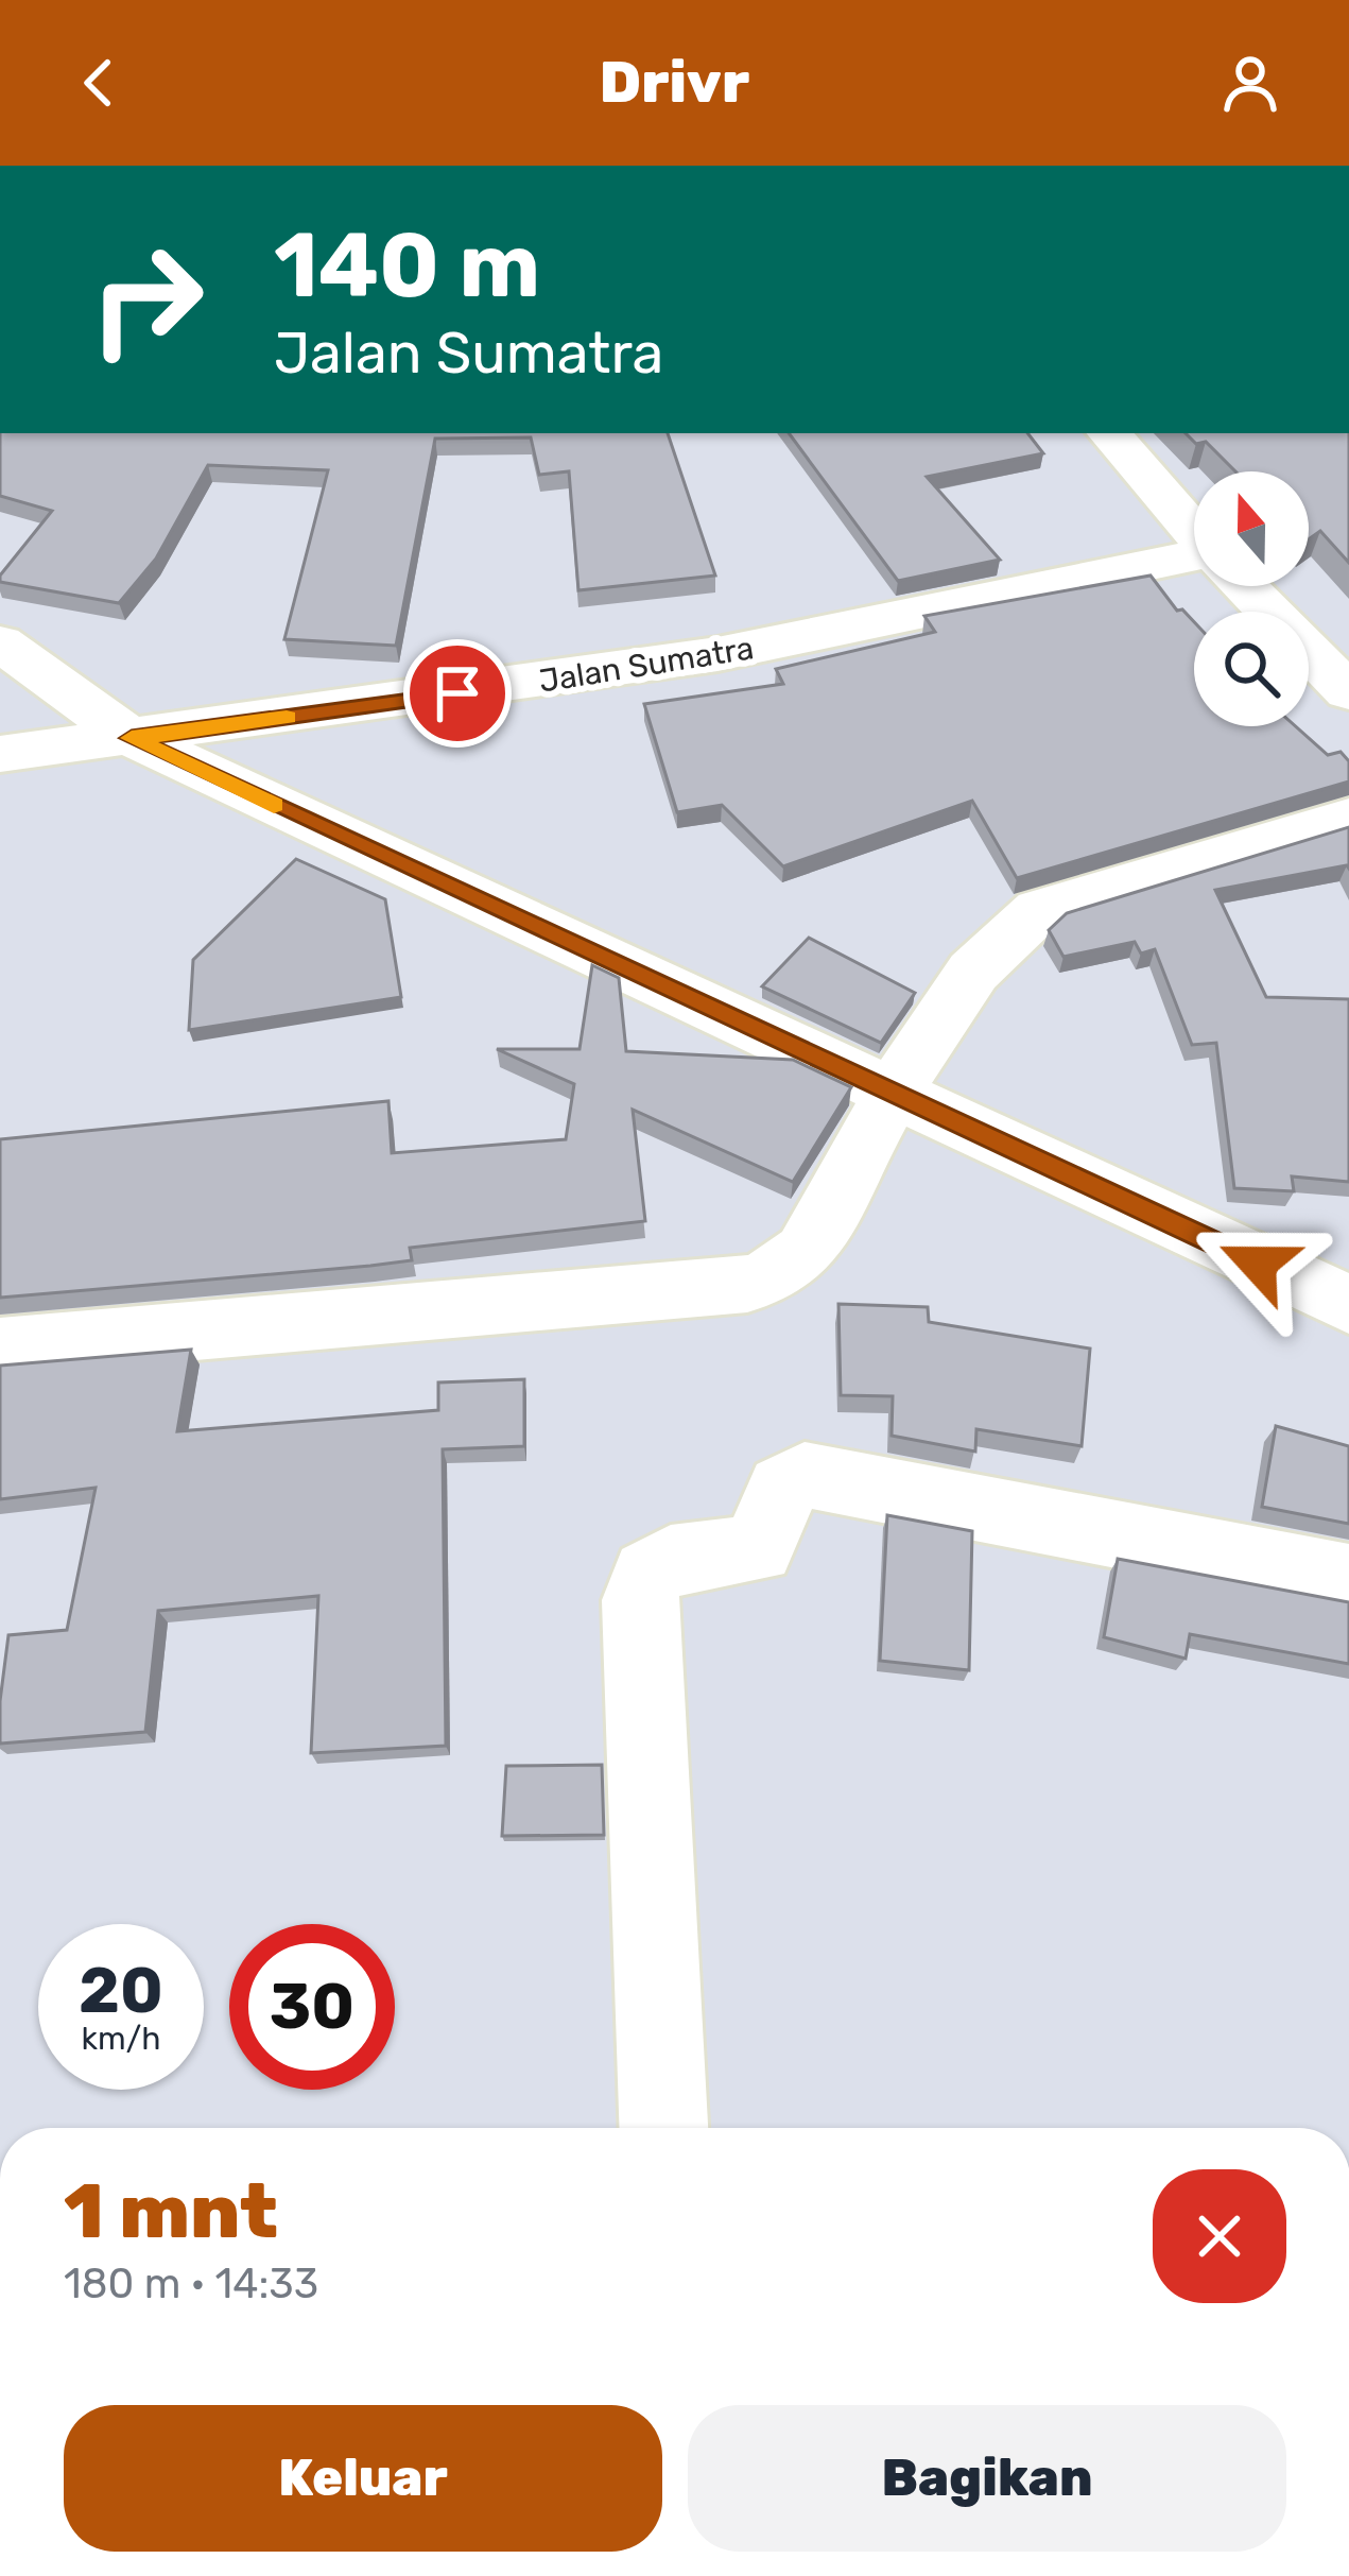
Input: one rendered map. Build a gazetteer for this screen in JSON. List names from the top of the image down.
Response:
{
  "streets": {
    "street": ["Jalan Sumatra"]
  },
  "north": "top",
  "page": {
    "header": "Drivr",
    "turn": ["140 m", "Jalan Sumatra"],
    "speed": "20 km/h",
    "limit": "30",
    "heading": ["1 mnt", "180 m · 14:33"],
    "buttons": ["Keluar", "Bagikan"]
  }
}
